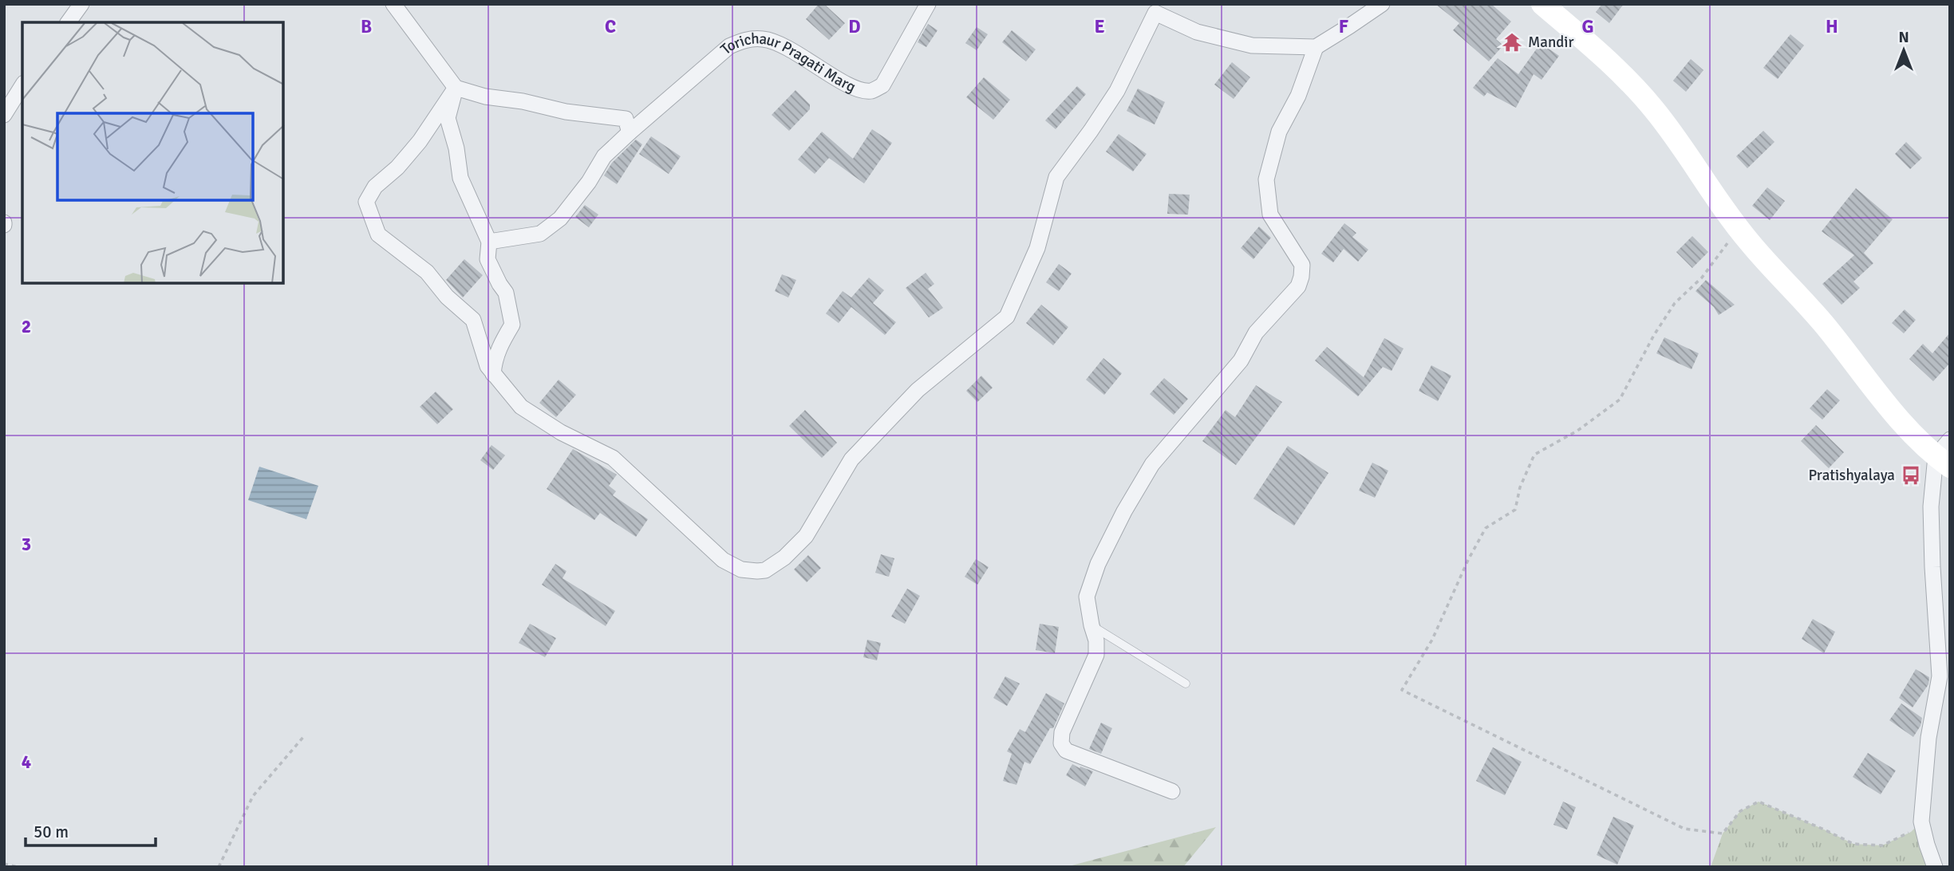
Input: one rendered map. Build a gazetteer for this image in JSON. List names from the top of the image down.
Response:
{
  "streets": {
    "street": ["Torichaur Pragati Marg"]
  },
  "places": {
    "temple": ["Mandir"],
    "bus stop": ["Pratishyalaya"]
  },
  "scale_bar": "50 m",
  "north": "top",
  "grid": {
    "columns": [
      "B",
      "C",
      "D",
      "E",
      "F",
      "G",
      "H"
    ],
    "rows": ["2", "3", "4"]
  }
}
